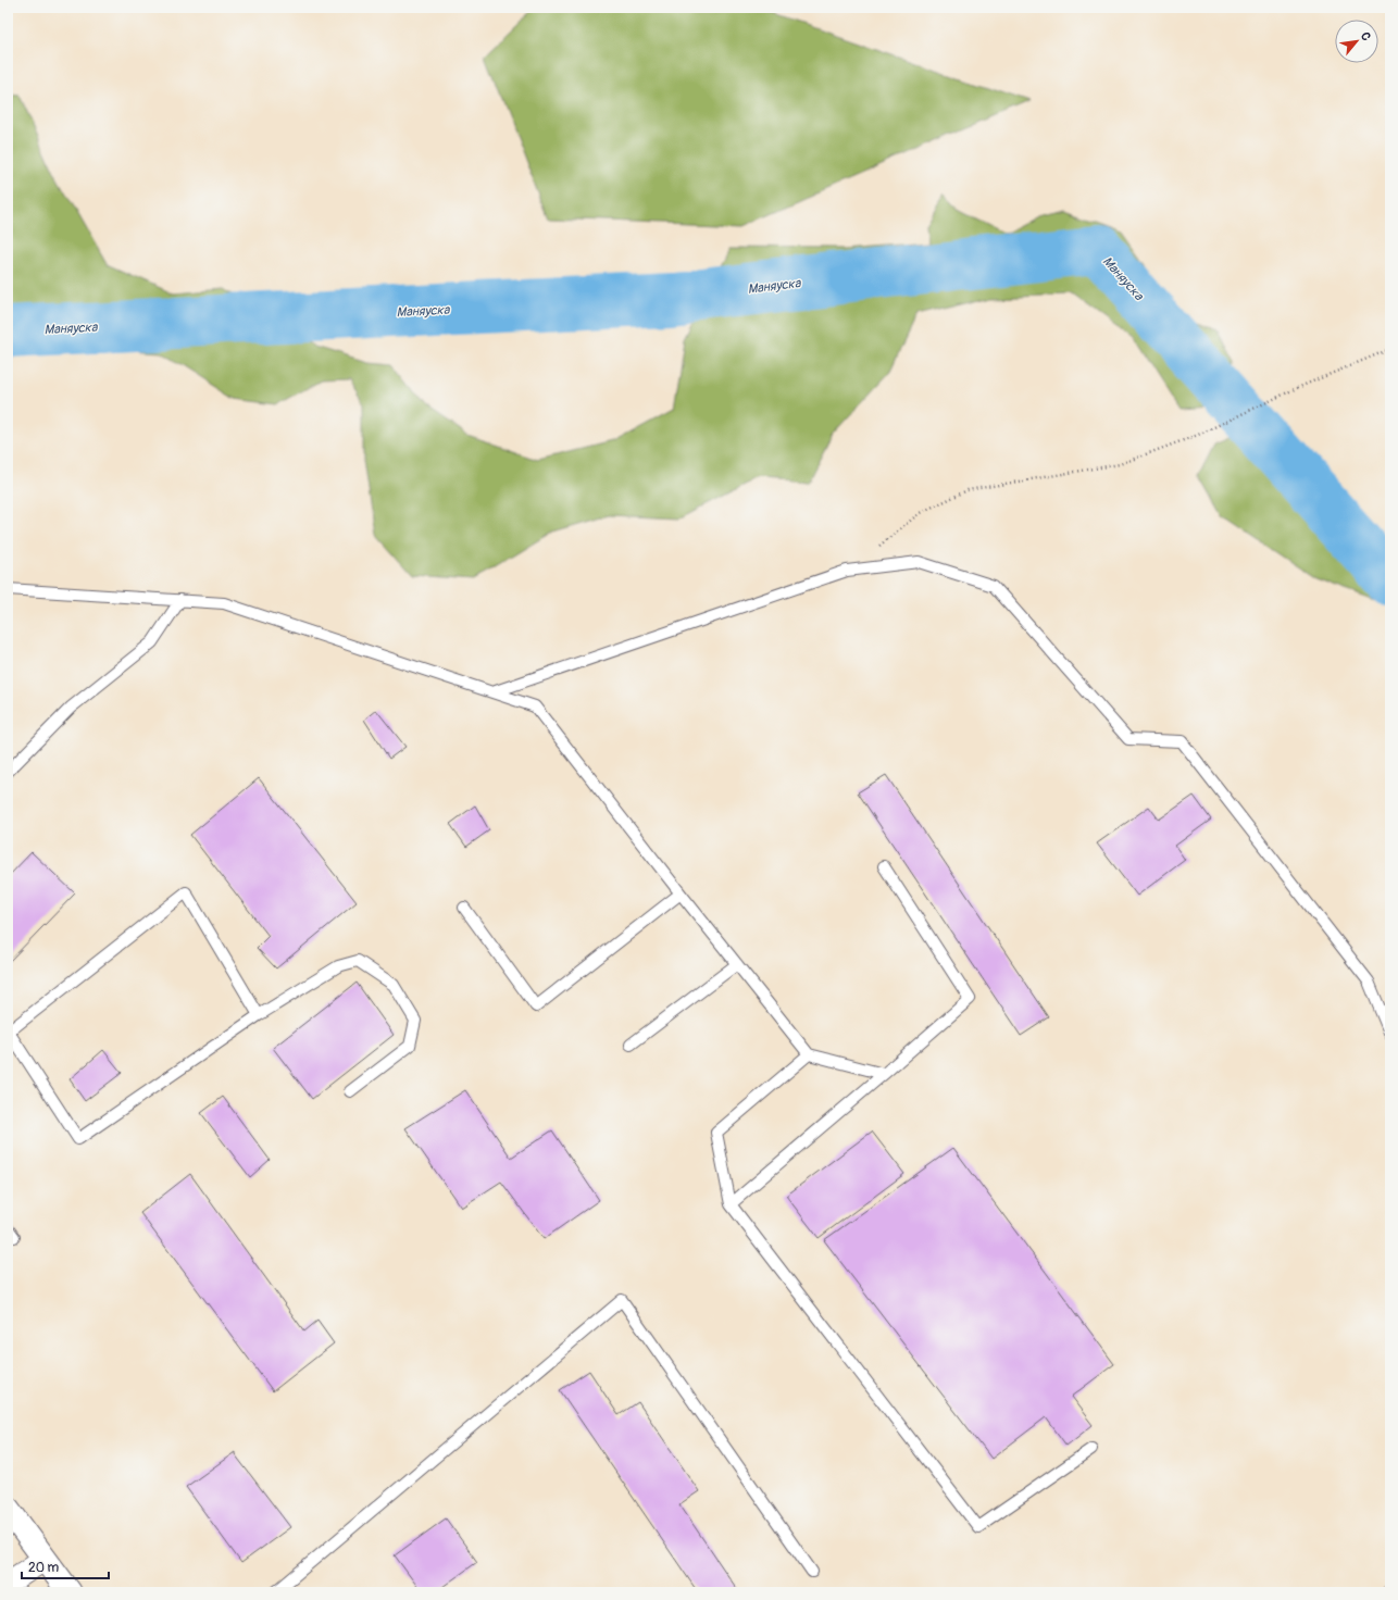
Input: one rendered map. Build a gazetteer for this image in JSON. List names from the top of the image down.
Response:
{
  "water": ["Маняуска"],
  "scale_bar": "20 m",
  "north": "top right"
}
